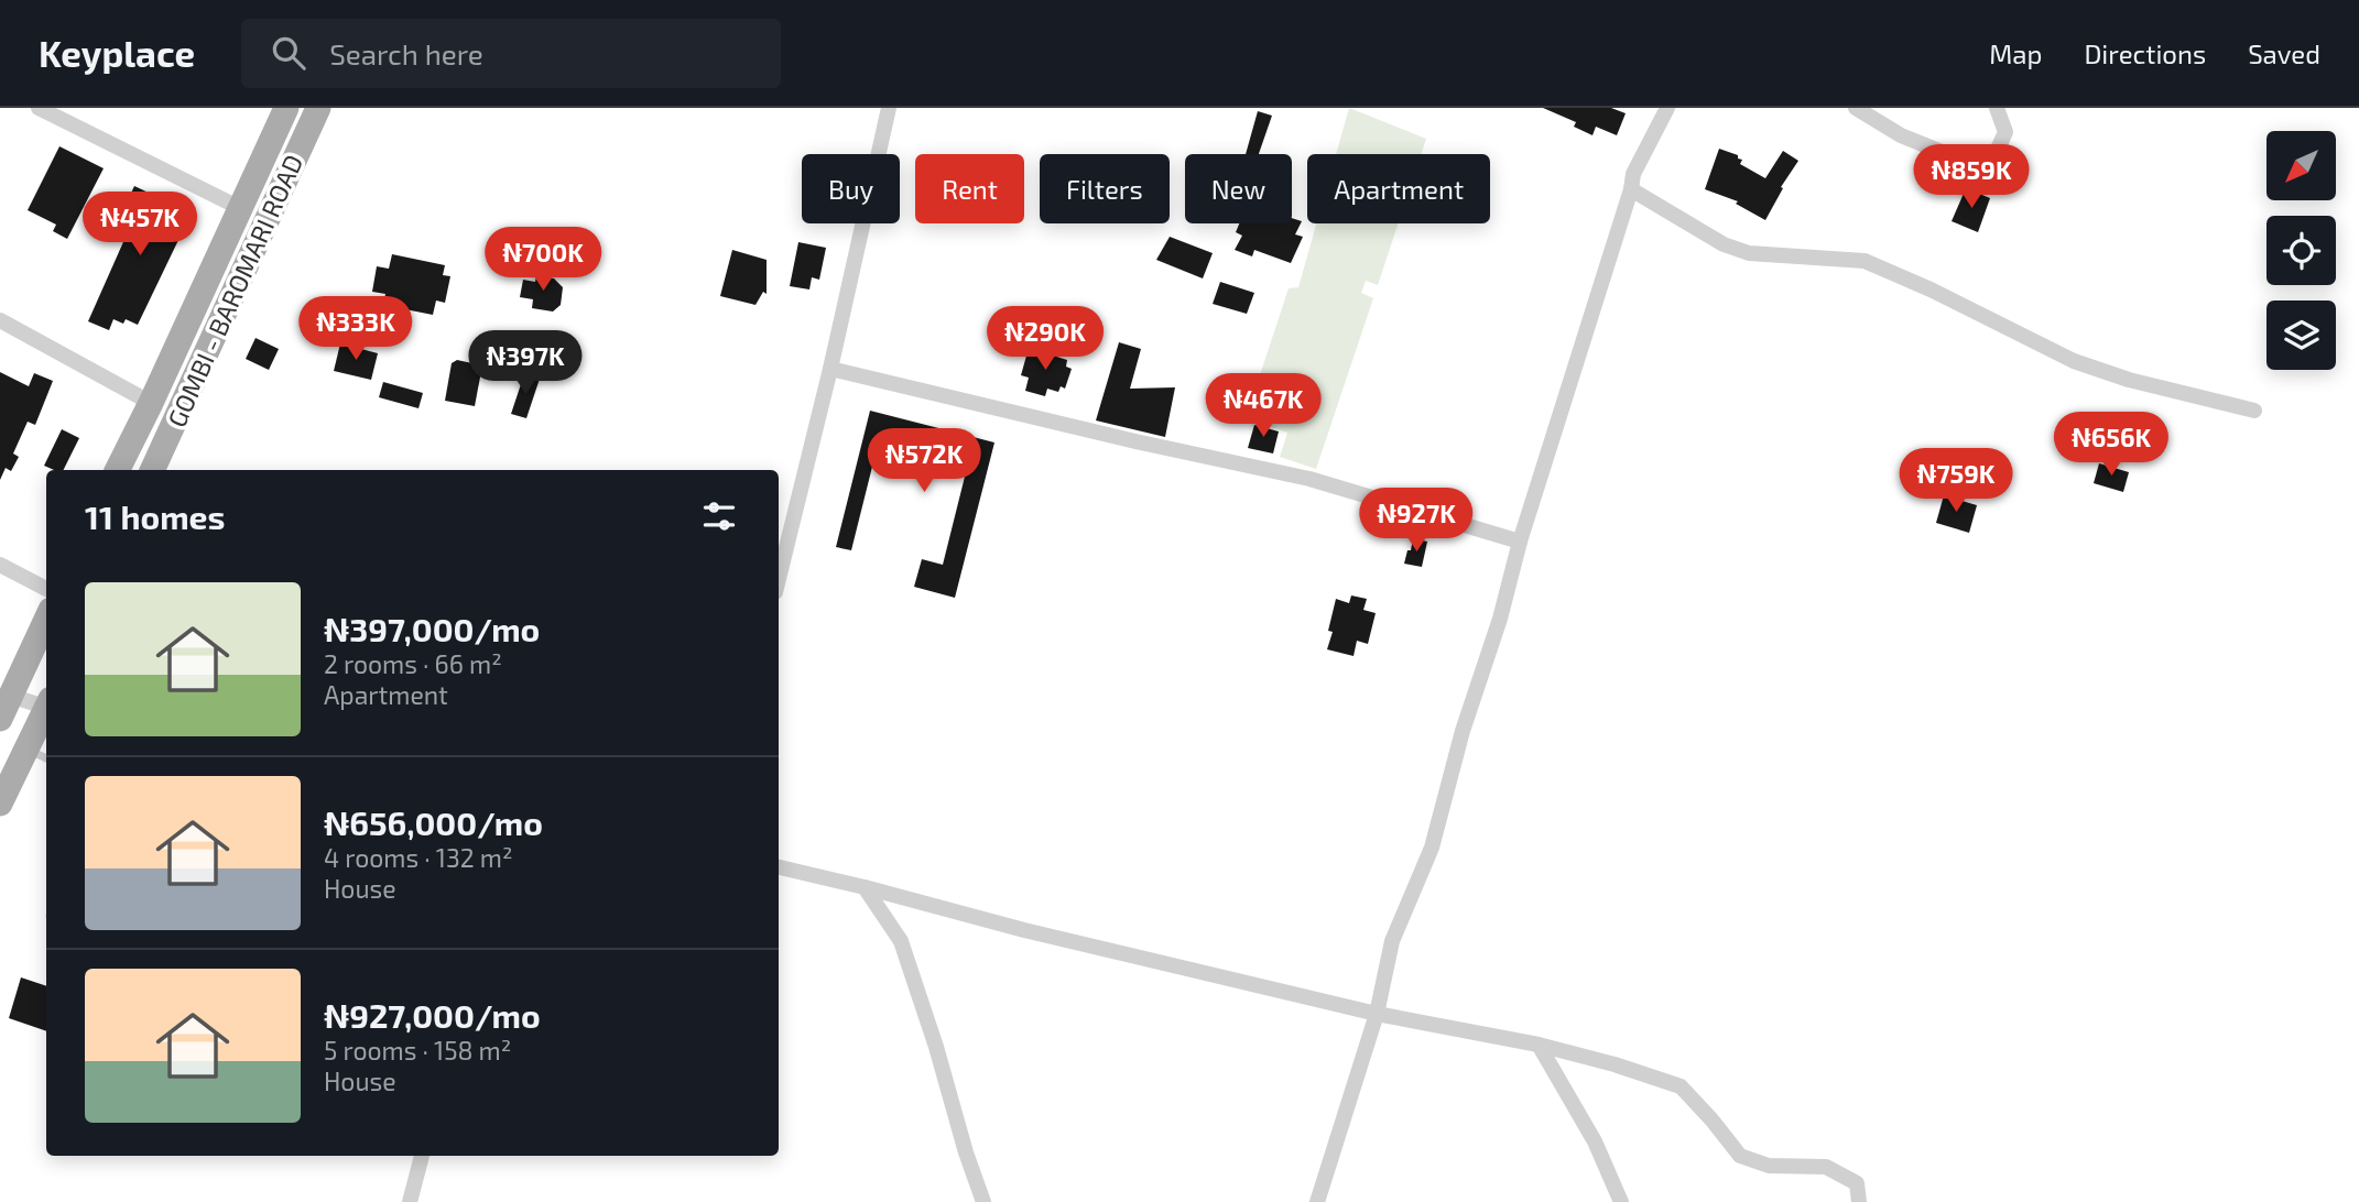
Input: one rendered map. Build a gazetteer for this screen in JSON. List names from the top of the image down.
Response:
{
  "streets": {
    "main road": ["GOMBI - BAROMARI ROAD"]
  },
  "north": "bottom left",
  "page": {
    "header": "Keyplace",
    "search": "Search here",
    "nav": ["Map", "Directions", "Saved"],
    "price": [
      "₦859K",
      "₦457K",
      "₦700K",
      "₦333K",
      "₦290K",
      "₦397K",
      "₦467K",
      "₦656K",
      "₦572K",
      "₦759K",
      "₦927K"
    ],
    "chip": [
      "Buy",
      "Rent",
      "Filters",
      "New",
      "Apartment"
    ],
    "heading": "11 homes",
    "list": [
      {
        "name": "₦397,000/mo",
        "note": "2 rooms · 66 m² · Apartment"
      },
      {
        "name": "₦656,000/mo",
        "note": "4 rooms · 132 m² · House"
      },
      {
        "name": "₦927,000/mo",
        "note": "5 rooms · 158 m² · House"
      }
    ]
  }
}
